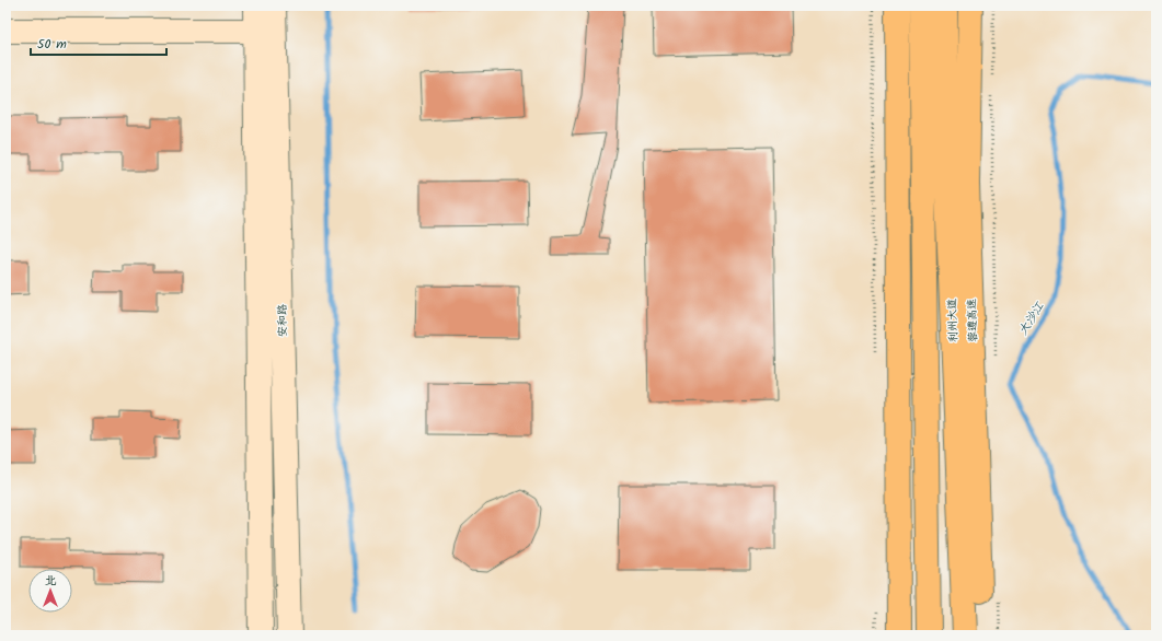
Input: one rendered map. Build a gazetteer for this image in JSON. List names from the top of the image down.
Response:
{
  "streets": {
    "highway": ["利州大道", "蓉遵高速"],
    "street": ["安和路"]
  },
  "water": ["大沙江"],
  "scale_bar": "50 m",
  "north": "top"
}
